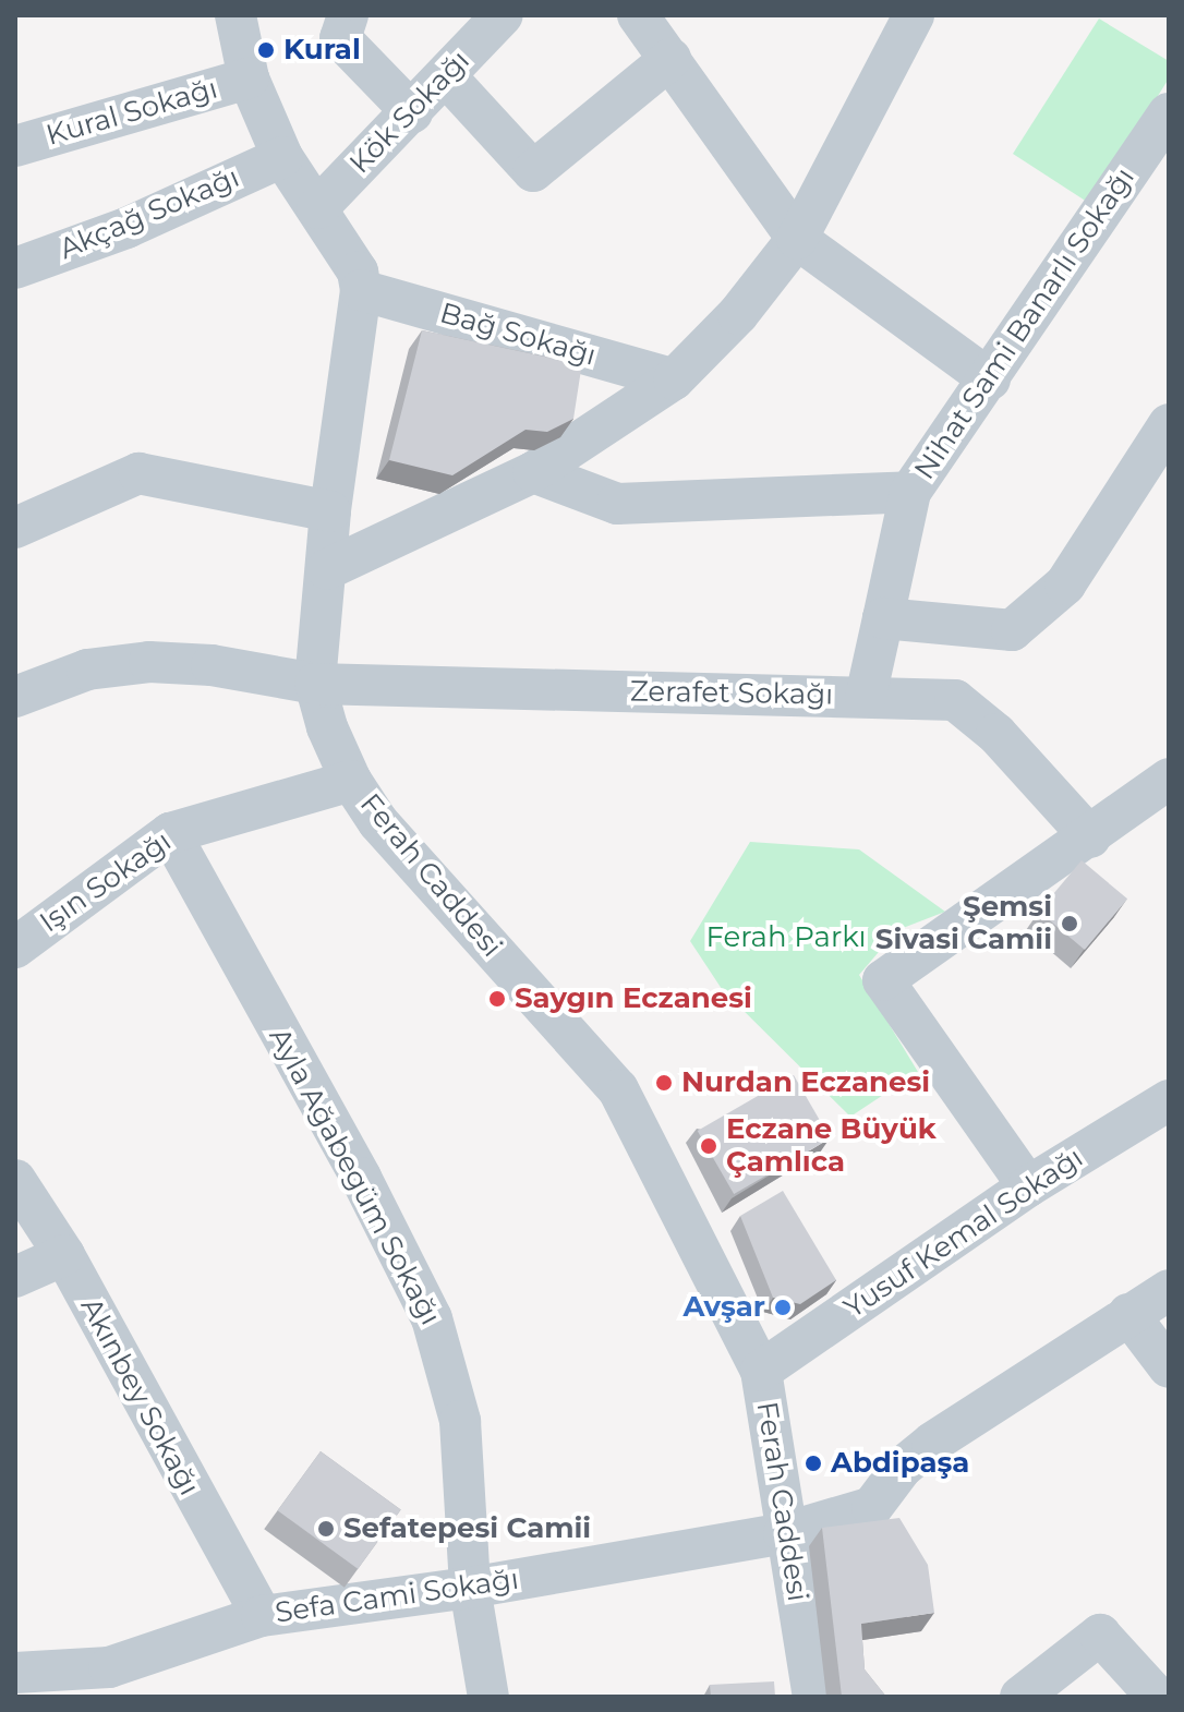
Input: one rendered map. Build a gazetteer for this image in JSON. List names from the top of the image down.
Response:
{
  "streets": {
    "street": [
      "Kural Sokağı",
      "Kök Sokağı",
      "Akçağ Sokağı",
      "Nihat Sami Banarlı Sokağı",
      "Bağ Sokağı",
      "Zerafet Sokağı",
      "Ferah Caddesi",
      "Işın Sokağı",
      "Ayla Ağabegüm Sokağı",
      "Yusuf Kemal Sokağı",
      "Akınbey Sokağı",
      "Sefa Cami Sokağı"
    ]
  },
  "crossings": [
    ["Nihat Sami Banarlı Sokağı", "Zerafet Sokağı"],
    ["Bağ Sokağı", "Ferah Caddesi"],
    ["Zerafet Sokağı", "Ferah Caddesi"],
    ["Ferah Caddesi", "Işın Sokağı"],
    ["Ferah Caddesi", "Yusuf Kemal Sokağı"],
    ["Ferah Caddesi", "Sefa Cami Sokağı"],
    ["Işın Sokağı", "Ayla Ağabegüm Sokağı"],
    ["Ayla Ağabegüm Sokağı", "Sefa Cami Sokağı"],
    ["Akınbey Sokağı", "Sefa Cami Sokağı"]
  ],
  "parks": ["Ferah Parkı"],
  "places": [
    "Kural",
    "Şemsi Sivasi Camii",
    "Saygın Eczanesi",
    "Nurdan Eczanesi",
    "Eczane Büyük Çamlıca",
    "Avşar",
    "Abdipaşa",
    "Sefatepesi Camii"
  ]
}
